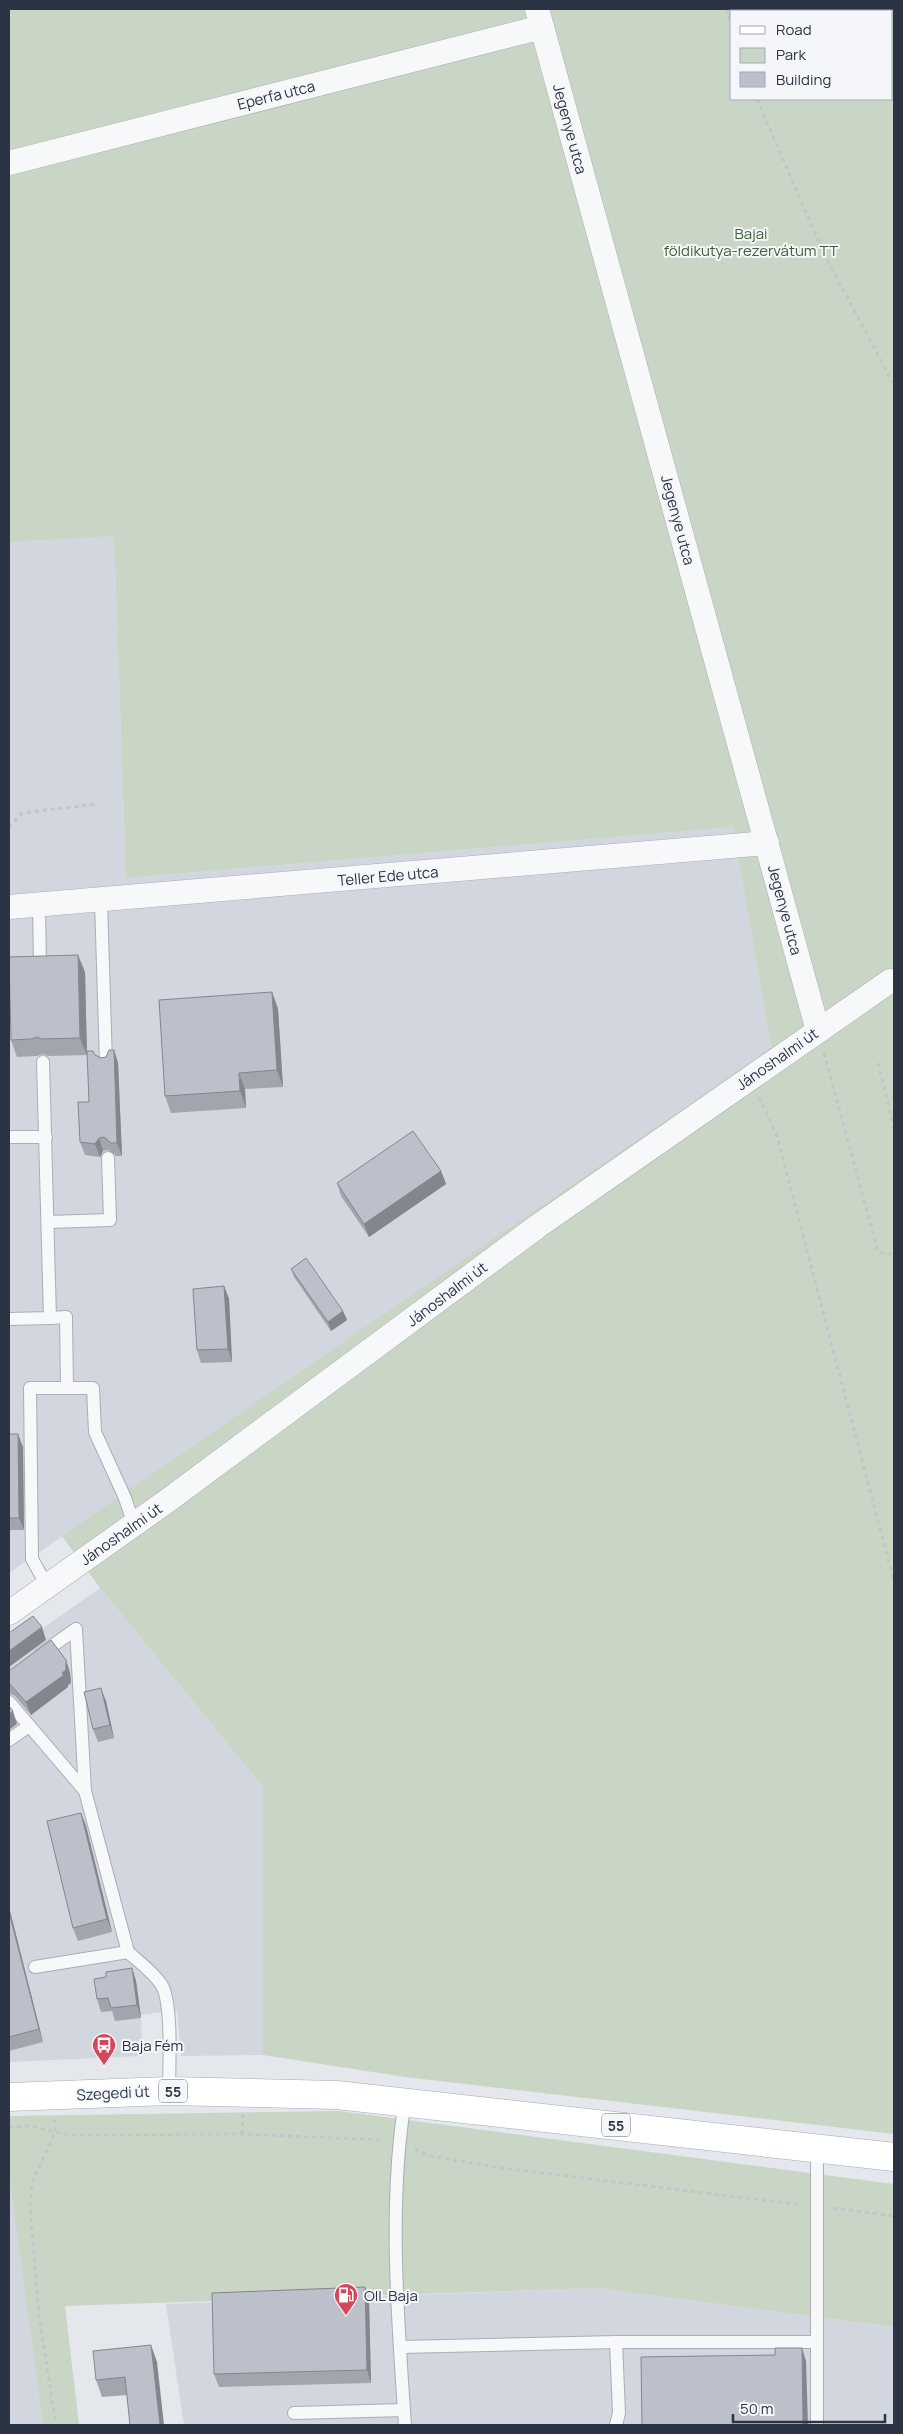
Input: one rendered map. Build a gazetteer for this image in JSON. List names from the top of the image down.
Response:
{
  "streets": {
    "main road": ["55", "Szegedi út"],
    "street": [
      "Eperfa utca",
      "Jegenye utca",
      "Teller Ede utca",
      "Jánoshalmi út"
    ]
  },
  "crossings": [
    ["Eperfa utca", "Jegenye utca"],
    ["Jegenye utca", "Teller Ede utca"],
    ["Jegenye utca", "Jánoshalmi út"],
    ["55", "Szegedi út"]
  ],
  "parks": ["Bajai földikutya-rezervátum TT"],
  "places": {
    "bus stop": ["Baja Fém"],
    "fuel station": ["OIL Baja"]
  },
  "legend": ["Road", "Park", "Building"],
  "scale_bar": "50 m"
}
